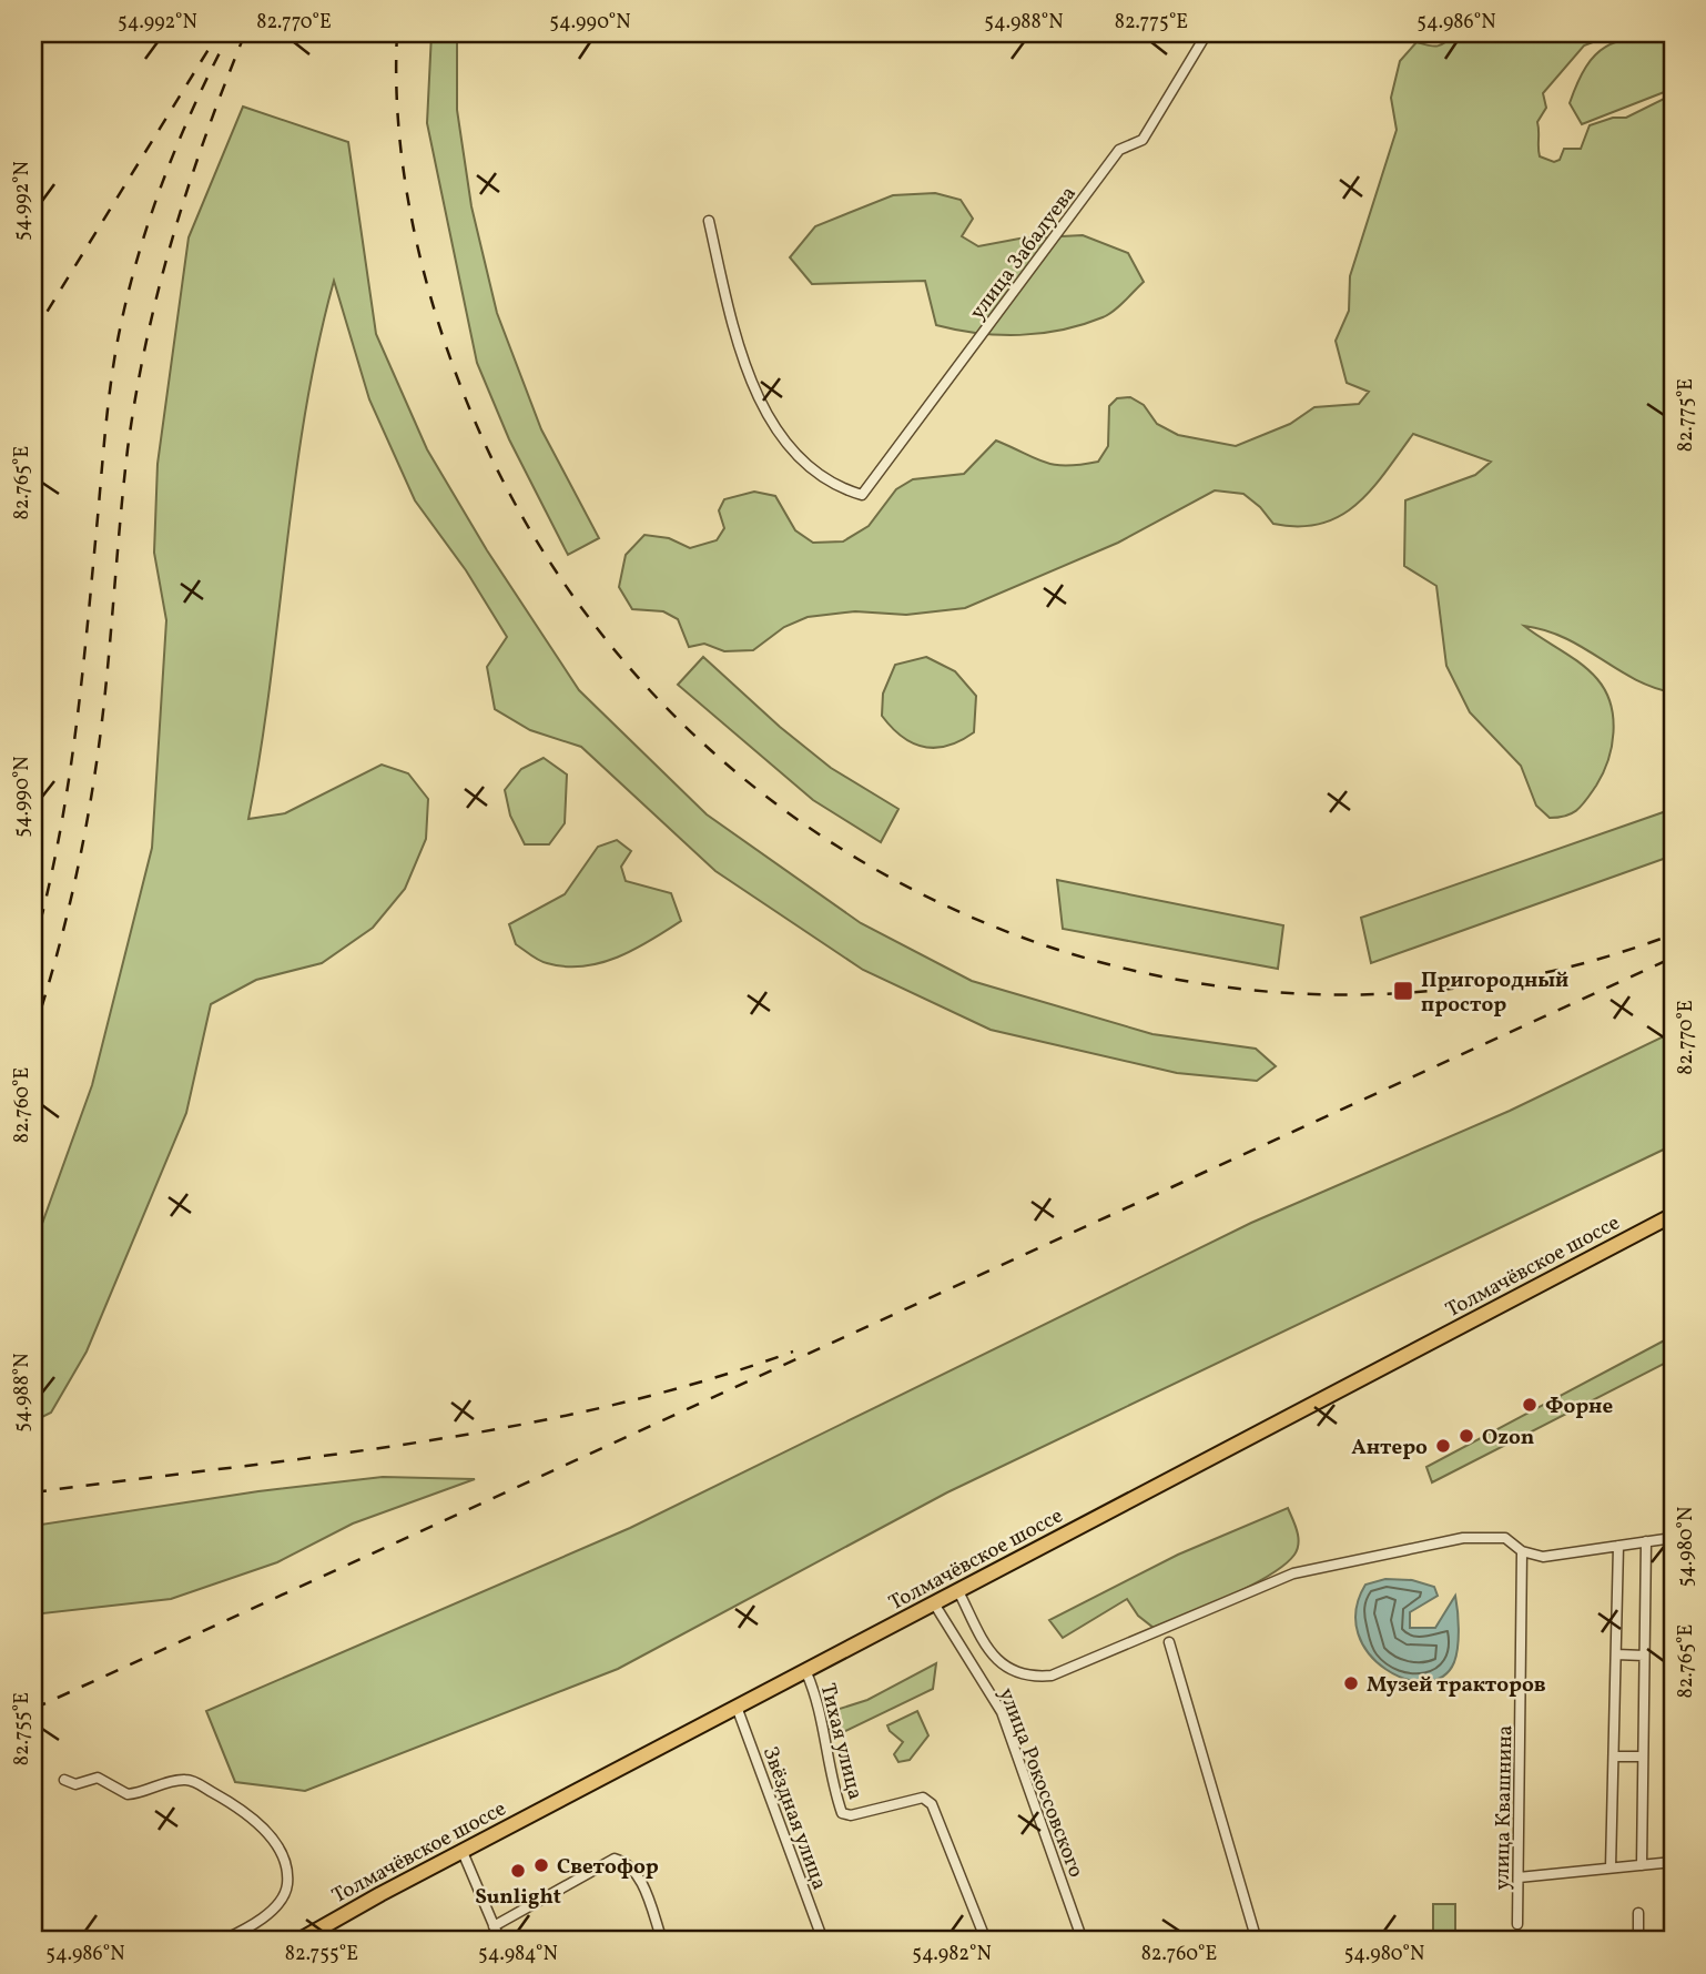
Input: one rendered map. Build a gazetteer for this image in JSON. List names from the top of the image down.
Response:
{
  "streets": {
    "main road": ["Толмачёвское шоссе"],
    "street": [
      "улица Забалуева",
      "Тихая улица",
      "улица Рокоссовского",
      "улица Квашнина",
      "Звёздная улица"
    ]
  },
  "crossings": [
    ["Толмачёвское шоссе", "Тихая улица"],
    ["Толмачёвское шоссе", "улица Рокоссовского"],
    ["Толмачёвское шоссе", "Звёздная улица"]
  ],
  "places": {
    "transit": ["Пригородный простор"],
    "other": [
      "Форне",
      "Ozon",
      "Антеро",
      "Музей тракторов",
      "Светофор",
      "Sunlight"
    ]
  },
  "coordinates": [
    "54.992°N",
    "82.770°E",
    "54.990°N",
    "54.988°N",
    "82.775°E",
    "54.986°N",
    "82.765°E",
    "82.760°E",
    "54.980°N",
    "82.755°E",
    "54.984°N",
    "54.982°N"
  ]
}
